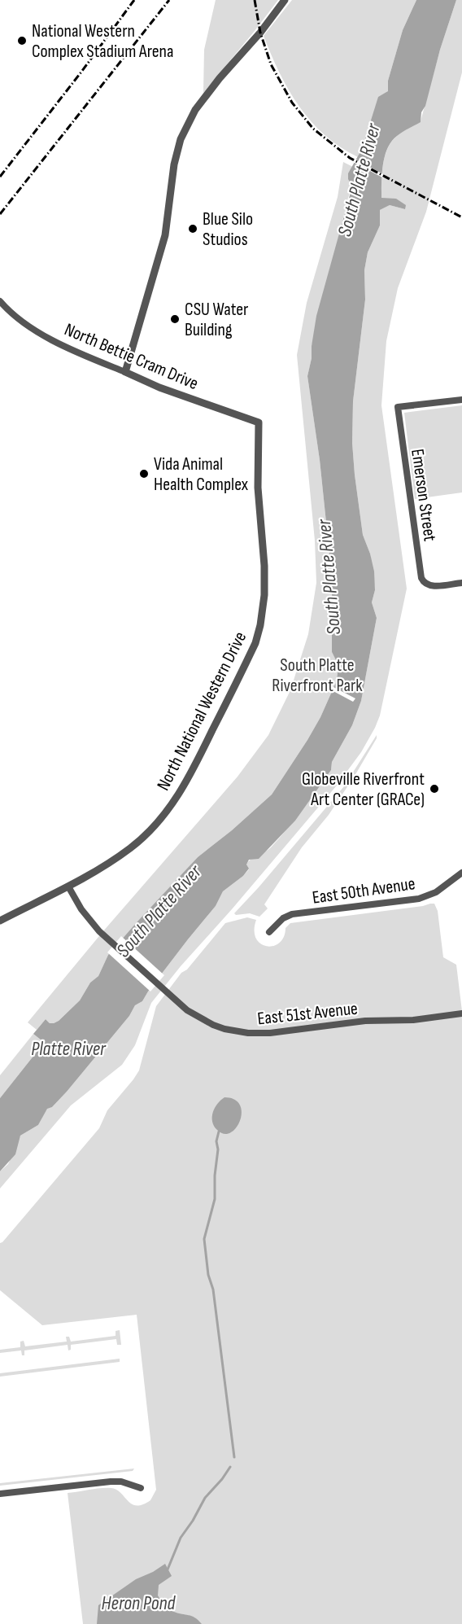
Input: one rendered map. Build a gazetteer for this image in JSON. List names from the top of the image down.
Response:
{
  "streets": {
    "street": [
      "North Bettie Cram Drive",
      "Emerson Street",
      "North National Western Drive",
      "East 50th Avenue",
      "East 51st Avenue"
    ]
  },
  "crossings": [
    ["North Bettie Cram Drive", "North National Western Drive"],
    ["North National Western Drive", "East 51st Avenue"]
  ],
  "water": ["South Platte River", "Platte River", "Heron Pond"],
  "parks": ["South Platte Riverfront Park"],
  "places": [
    "National Western Complex Stadium Arena",
    "Blue Silo Studios",
    "CSU Water Building",
    "Vida Animal Health Complex",
    "Globeville Riverfront Art Center (GRACe)"
  ]
}
